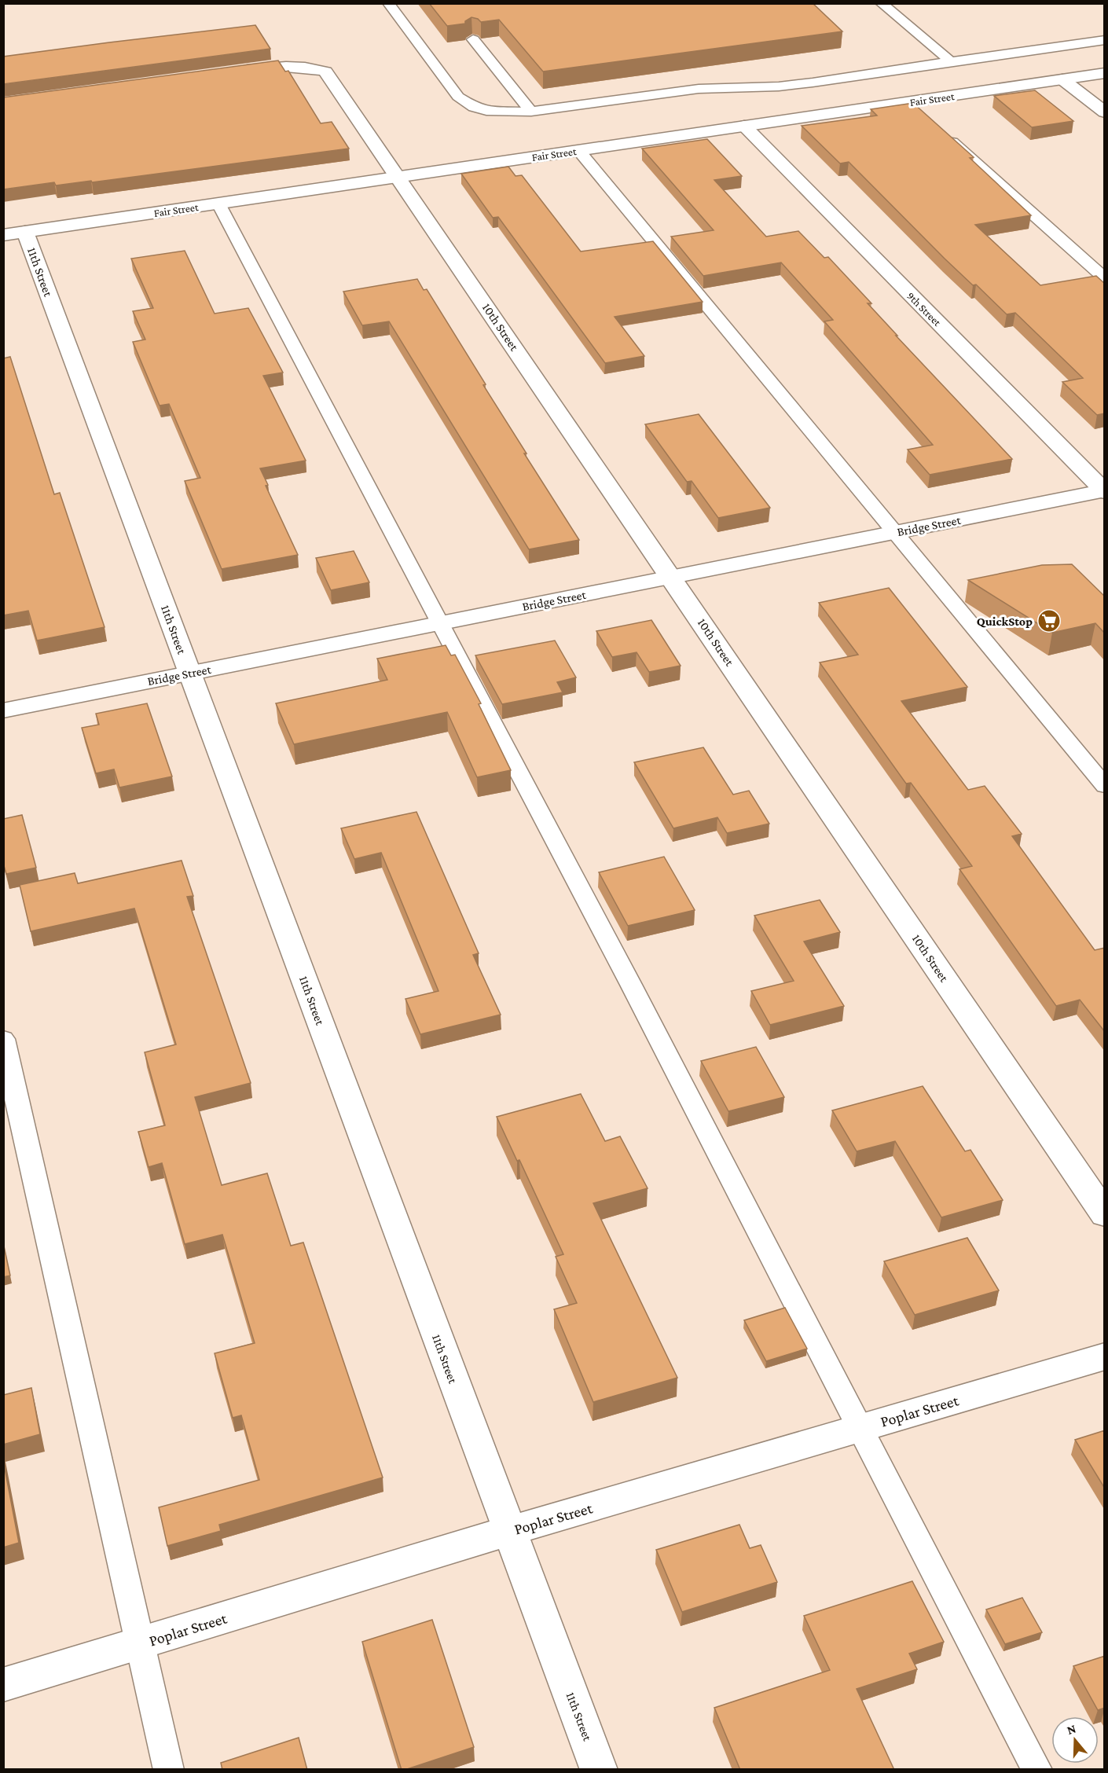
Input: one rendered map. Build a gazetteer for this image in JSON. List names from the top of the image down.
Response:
{
  "streets": {
    "main road": [
      "Fair Street",
      "11th Street",
      "9th Street",
      "10th Street",
      "Bridge Street",
      "Poplar Street"
    ]
  },
  "crossings": [
    ["Fair Street", "11th Street"],
    ["Fair Street", "9th Street"],
    ["Fair Street", "10th Street"],
    ["11th Street", "Bridge Street"],
    ["11th Street", "Poplar Street"],
    ["9th Street", "Bridge Street"],
    ["10th Street", "Bridge Street"]
  ],
  "places": {
    "supermarket": ["QuickStop"]
  },
  "north": "top"
}
